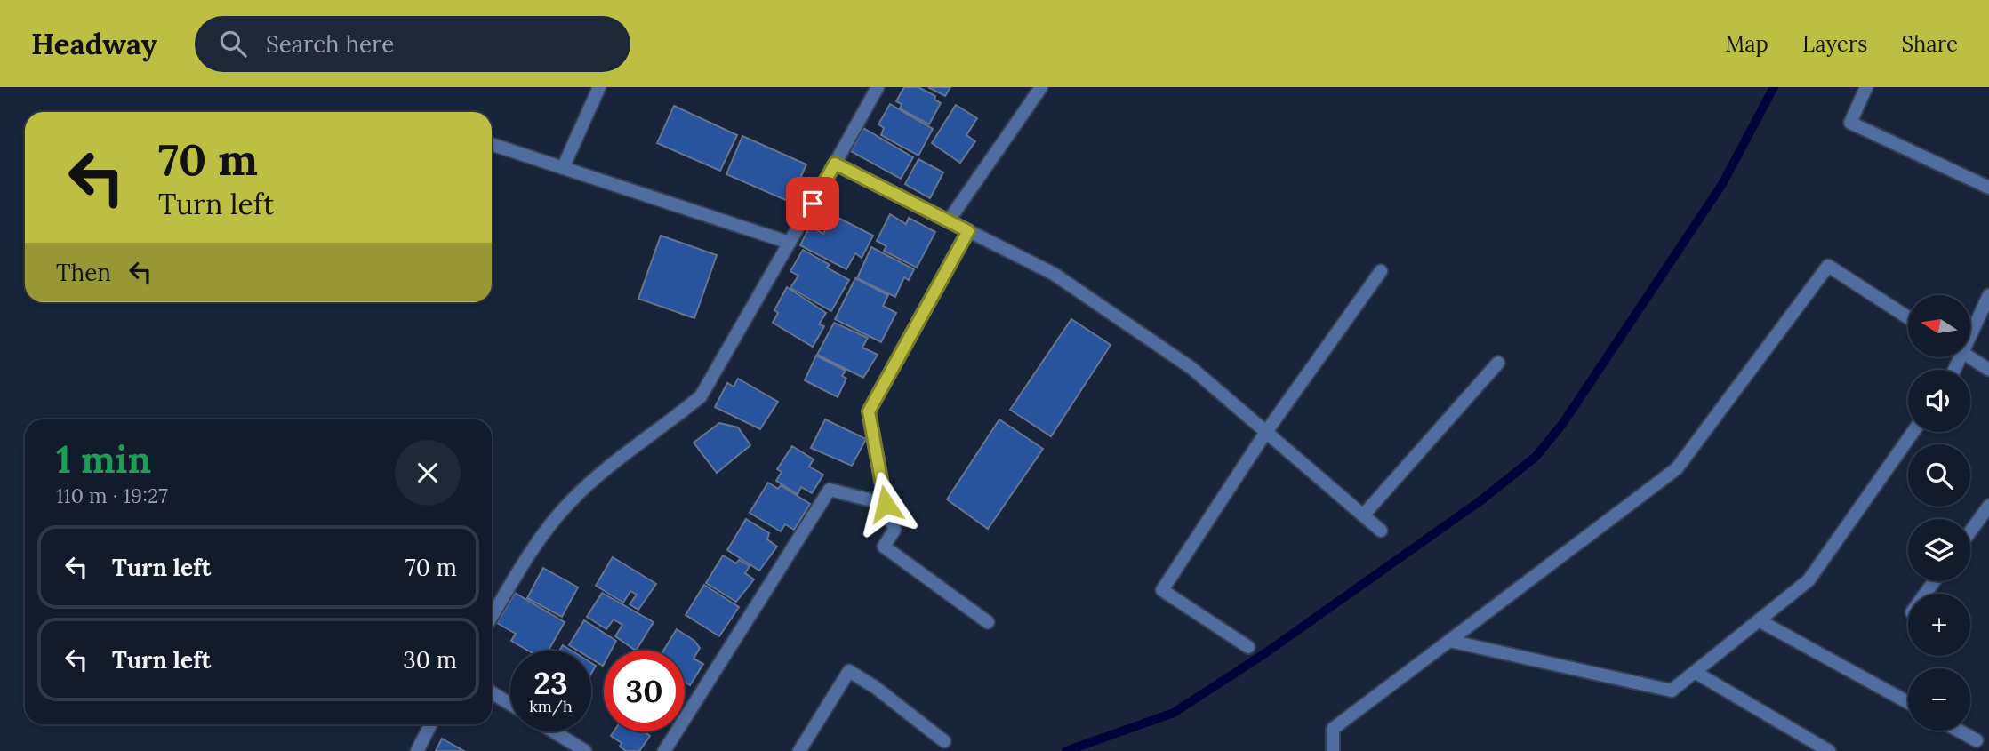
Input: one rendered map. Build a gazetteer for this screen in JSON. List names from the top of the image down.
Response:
{
  "north": "left",
  "page": {
    "header": "Headway",
    "search": "Search here",
    "nav": ["Map", "Layers", "Share"],
    "turn": ["70 m", "Turn left"],
    "then": "Then",
    "map_buttons": ["+", "−"],
    "heading": ["1 min", "110 m · 19:27"],
    "list": [
      {
        "name": "Turn left",
        "value": "70 m"
      },
      {
        "name": "Turn left",
        "value": "30 m"
      }
    ],
    "speed": "23 km/h",
    "limit": "30"
  }
}
